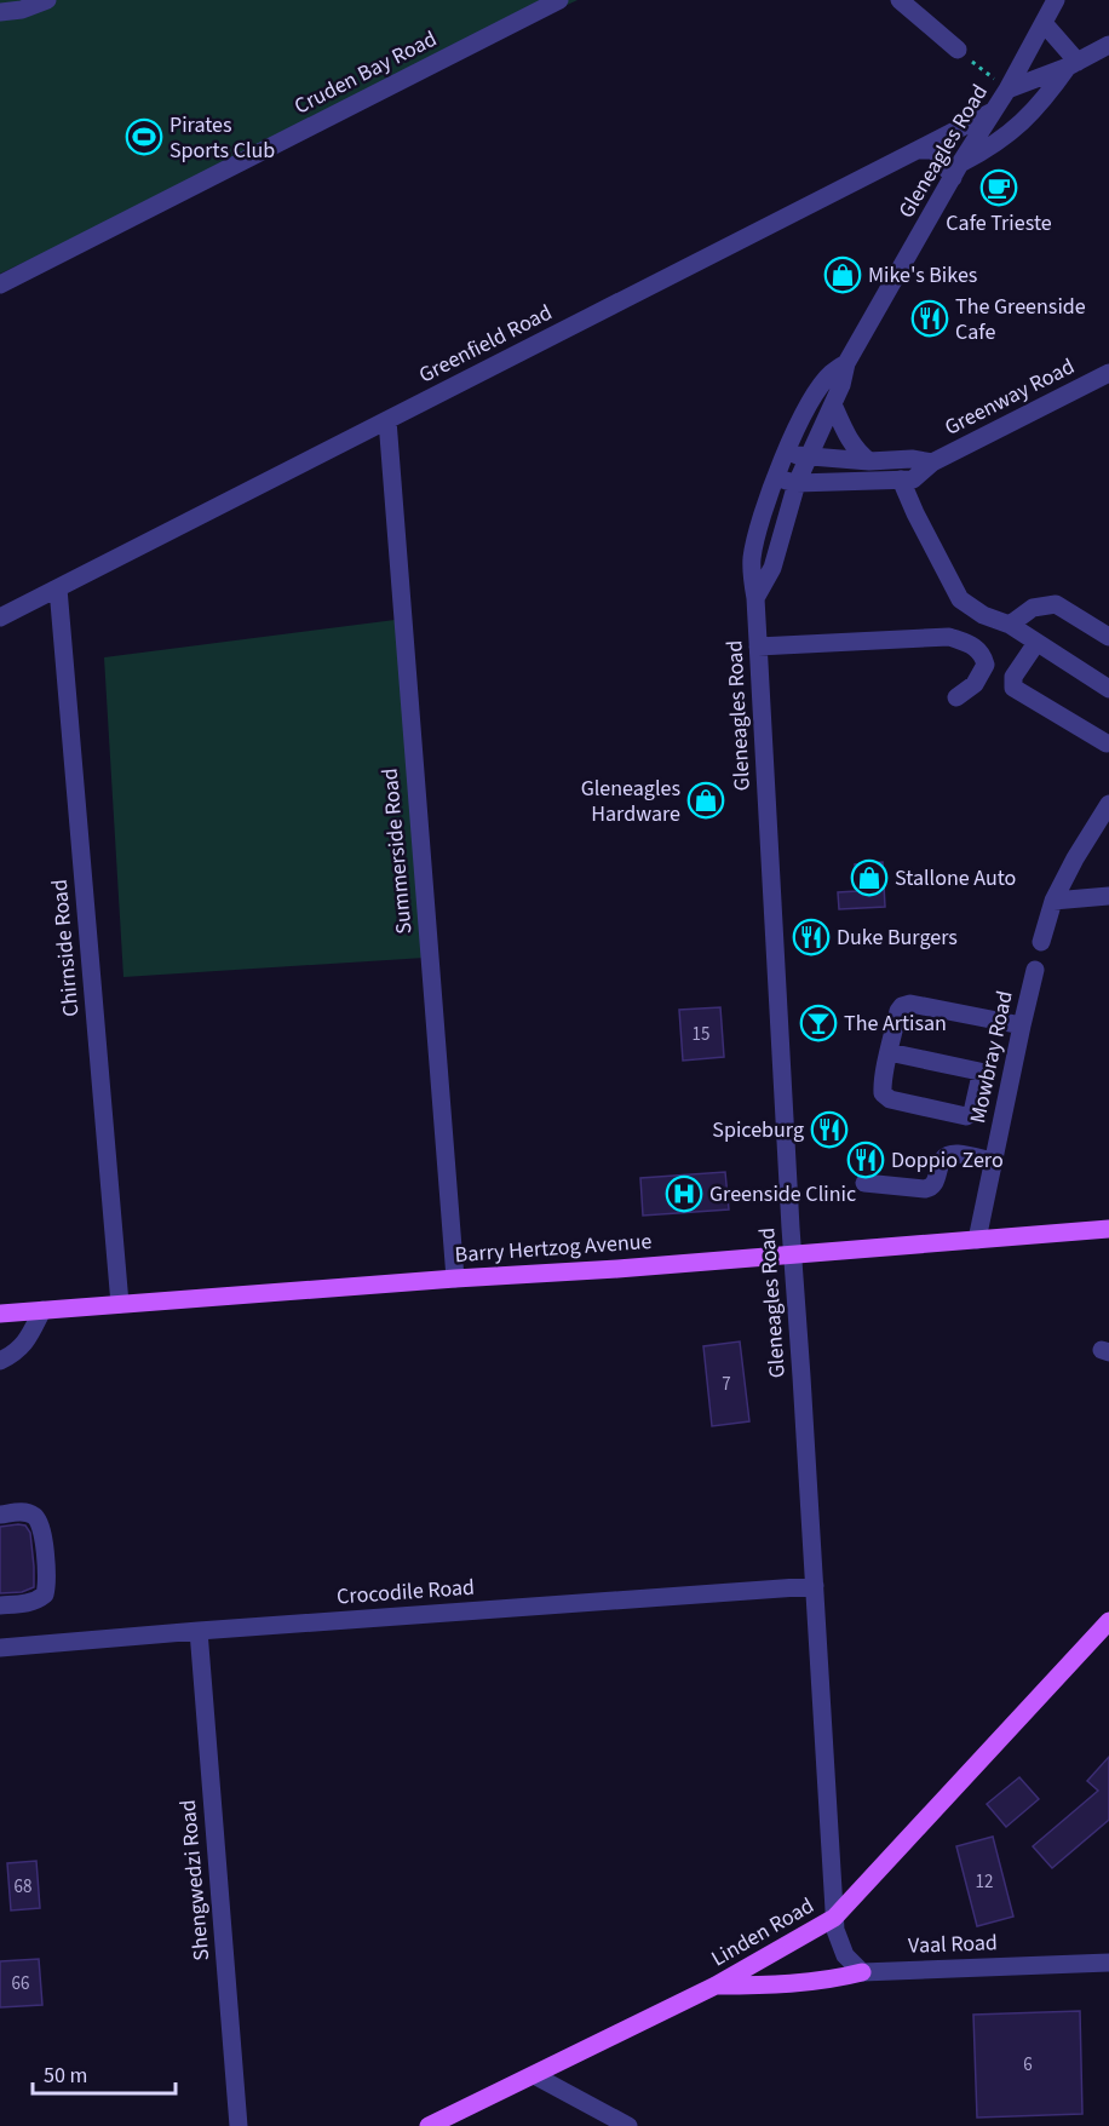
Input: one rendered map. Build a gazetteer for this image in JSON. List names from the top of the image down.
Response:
{
  "streets": {
    "main road": ["Barry Hertzog Avenue", "Linden Road"],
    "street": [
      "Cruden Bay Road",
      "Gleneagles Road",
      "Greenfield Road",
      "Greenway Road",
      "Summerside Road",
      "Chirnside Road",
      "Mowbray Road",
      "Crocodile Road",
      "Shengwedzi Road",
      "Vaal Road"
    ]
  },
  "crossings": [
    ["Gleneagles Road", "Greenfield Road"],
    ["Gleneagles Road", "Greenway Road"],
    ["Gleneagles Road", "Barry Hertzog Avenue"],
    ["Gleneagles Road", "Crocodile Road"],
    ["Gleneagles Road", "Linden Road"],
    ["Greenfield Road", "Summerside Road"],
    ["Greenfield Road", "Chirnside Road"],
    ["Summerside Road", "Barry Hertzog Avenue"],
    ["Chirnside Road", "Barry Hertzog Avenue"],
    ["Mowbray Road", "Barry Hertzog Avenue"],
    ["Crocodile Road", "Shengwedzi Road"]
  ],
  "places": {
    "sports": ["Pirates Sports Club"],
    "cafe": ["Cafe Trieste"],
    "shop": ["Mike's Bikes", "Gleneagles Hardware", "Stallone Auto"],
    "restaurant": [
      "The Greenside Cafe",
      "Duke Burgers",
      "Spiceburg",
      "Doppio Zero"
    ],
    "bar": ["The Artisan"],
    "hospital": ["Greenside Clinic"]
  },
  "house_numbers": [
    "15",
    "7",
    "12",
    "68",
    "66",
    "6"
  ],
  "scale_bar": "50 m"
}
